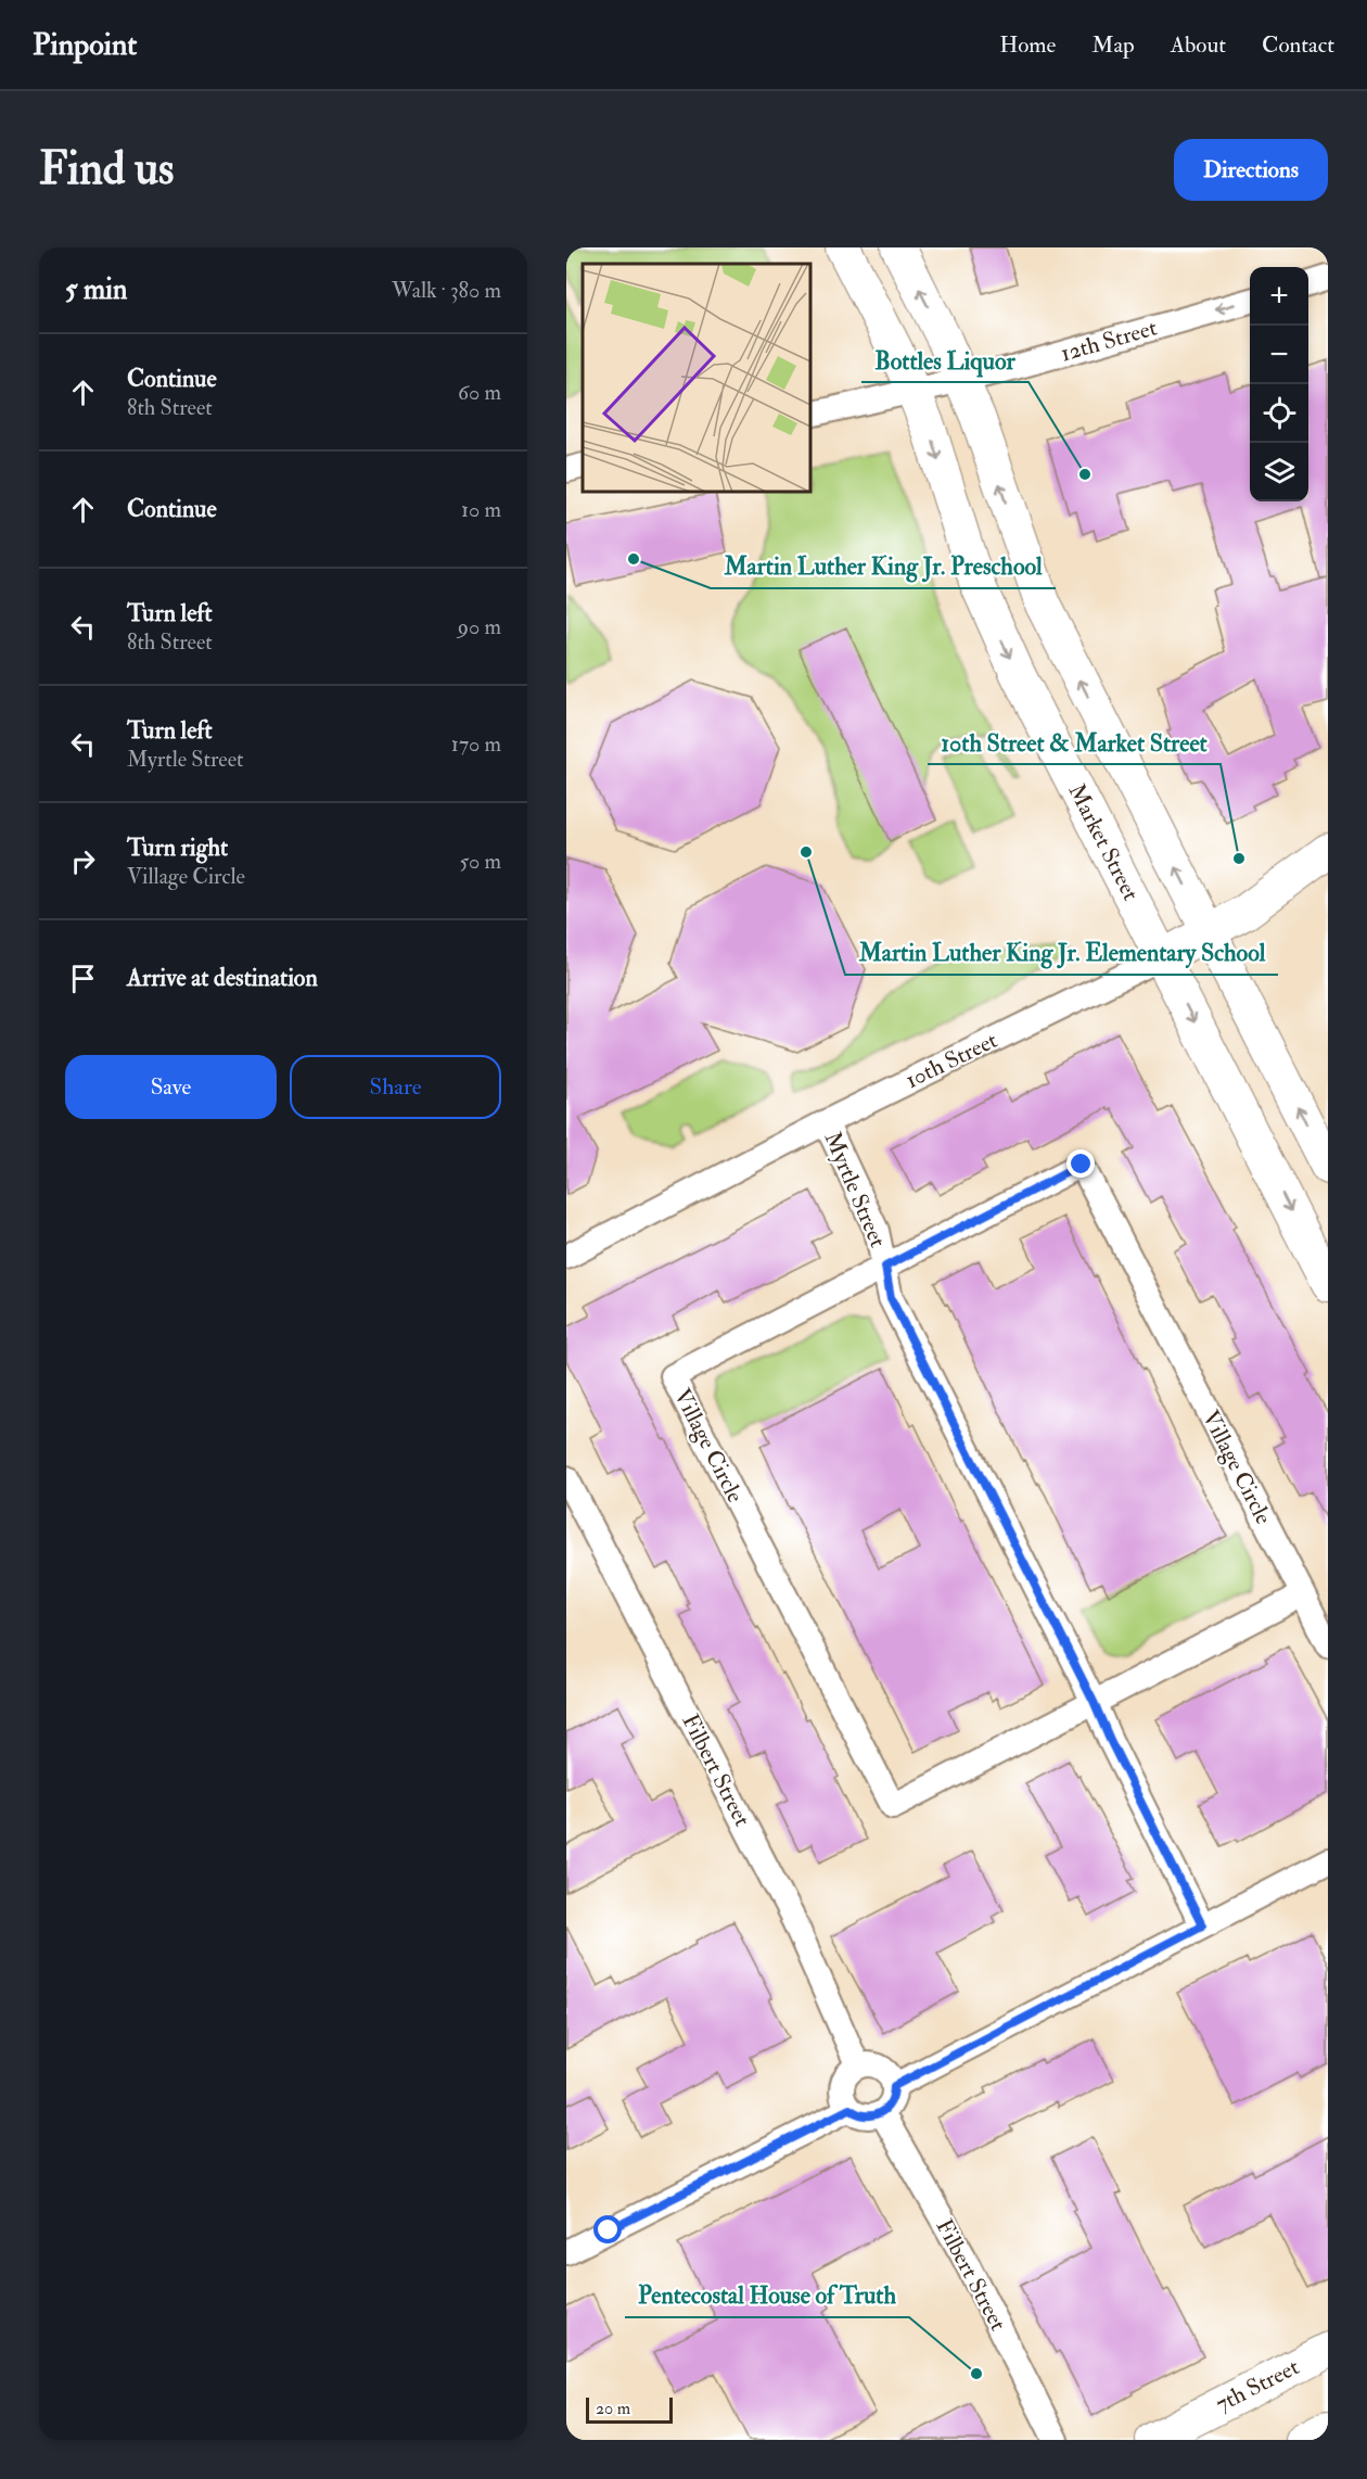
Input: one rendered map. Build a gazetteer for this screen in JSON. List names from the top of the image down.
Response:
{
  "streets": {
    "main road": ["Market Street", "10th Street", "7th Street"],
    "street": [
      "12th Street",
      "Myrtle Street",
      "Village Circle",
      "Filbert Street"
    ]
  },
  "crossings": [
    ["12th Street", "Market Street"],
    ["Market Street", "10th Street"],
    ["10th Street", "Myrtle Street"],
    ["Myrtle Street", "Village Circle"]
  ],
  "one_way": ["12th Street"],
  "places": [
    "Bottles Liquor",
    "Martin Luther King Jr. Preschool",
    "Martin Luther King Jr. Elementary School",
    "10th Street & Market Street",
    "Pentecostal House of Truth"
  ],
  "scale_bar": "20 m",
  "page": {
    "header": "Pinpoint",
    "nav": [
      "Home",
      "Map",
      "About",
      "Contact"
    ],
    "buttons": [
      "Directions",
      ["Save", "Share"]
    ],
    "title": "Find us",
    "heading": ["5 min", "Walk · 380 m"],
    "map_buttons": ["+", "−"],
    "list": [
      ["Continue", "8th Street", "60 m"],
      ["Continue", "10 m"],
      ["Turn left", "8th Street", "90 m"],
      ["Turn left", "Myrtle Street", "170 m"],
      ["Turn right", "Village Circle", "50 m"],
      "Arrive at destination"
    ],
    "scale": "20 m"
  }
}
